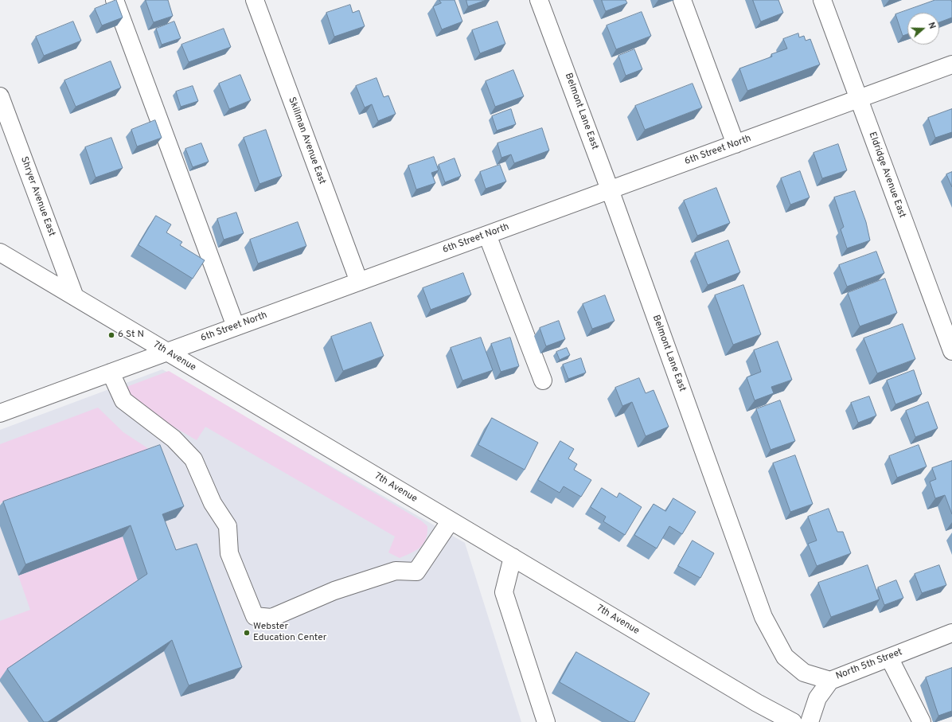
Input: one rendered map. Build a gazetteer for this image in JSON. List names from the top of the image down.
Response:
{
  "streets": {
    "street": [
      "Belmont Lane East",
      "Skillman Avenue East",
      "6th Street North",
      "Eldridge Avenue East",
      "Shryer Avenue East",
      "7th Avenue",
      "North 5th Street"
    ]
  },
  "crossings": [
    ["Belmont Lane East", "6th Street North"],
    ["Belmont Lane East", "North 5th Street"],
    ["Skillman Avenue East", "6th Street North"],
    ["6th Street North", "Eldridge Avenue East"],
    ["6th Street North", "7th Avenue"],
    ["Shryer Avenue East", "7th Avenue"]
  ],
  "places": ["6 St N", "Webster Education Center"],
  "north": "right"
}
